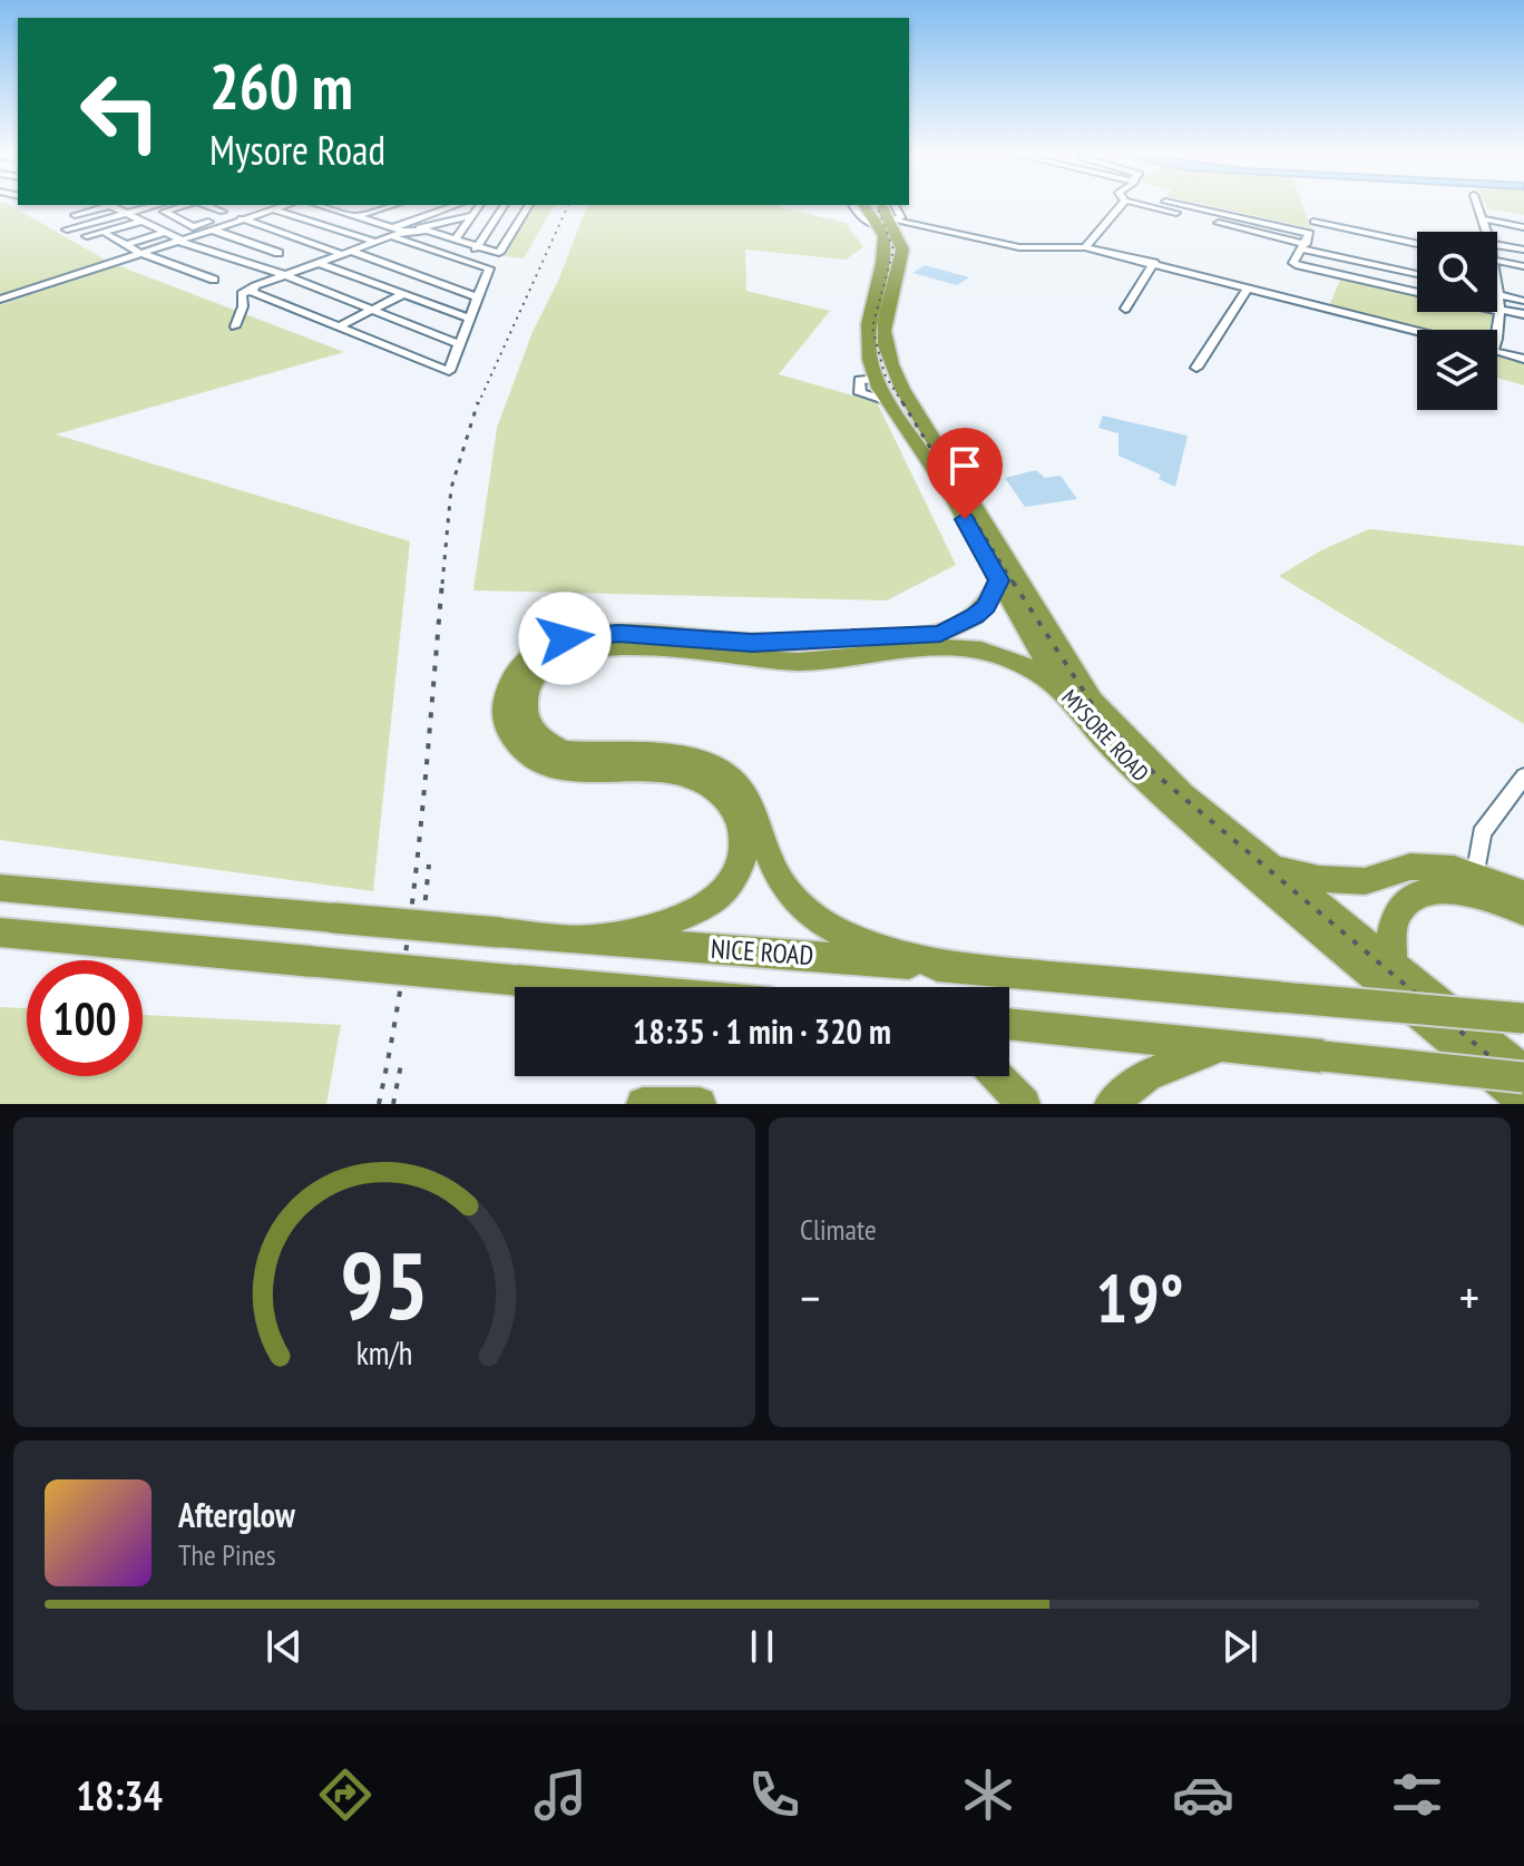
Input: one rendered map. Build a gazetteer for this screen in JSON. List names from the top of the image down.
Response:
{
  "streets": {
    "highway": ["MYSORE ROAD", "NICE ROAD"]
  },
  "page": {
    "turn": ["260 m", "Mysore Road"],
    "limit": "100",
    "trip": "18:35 · 1 min · 320 m",
    "tile": "Climate",
    "heat": ["−", "19°", "+"],
    "song": ["Afterglow", "The Pines"],
    "tabs": "18:34",
    "gauge": ["95", "km/h"]
  }
}
